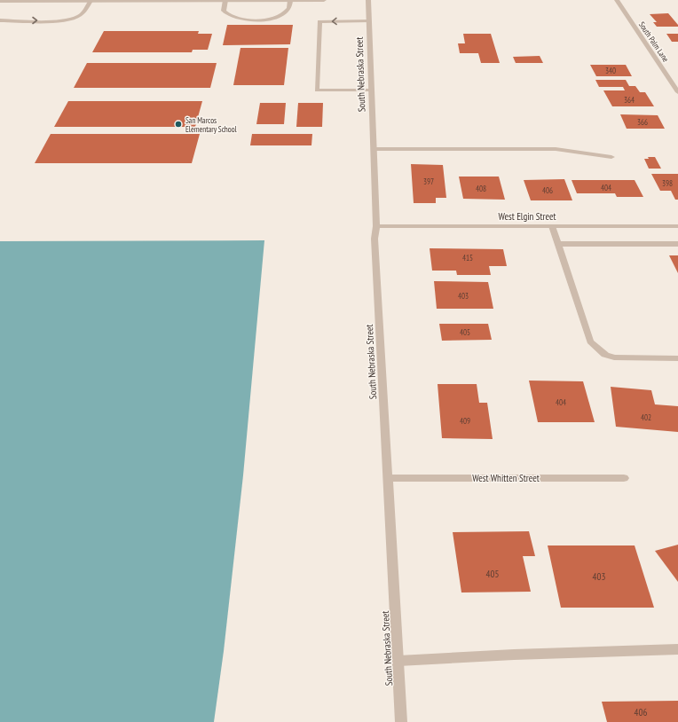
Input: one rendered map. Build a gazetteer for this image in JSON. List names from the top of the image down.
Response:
{
  "streets": {
    "street": [
      "South Palm Lane",
      "South Nebraska Street",
      "West Elgin Street",
      "West Whitten Street"
    ]
  },
  "crossings": [
    ["South Nebraska Street", "West Elgin Street"],
    ["South Nebraska Street", "West Whitten Street"]
  ],
  "places": ["San Marcos Elementary School"],
  "house_numbers": [
    "340",
    "364",
    "366",
    "397",
    "398",
    "404",
    "408",
    "406",
    "415",
    "403",
    "405",
    "404",
    "402",
    "409",
    "405",
    "403",
    "406"
  ]
}
